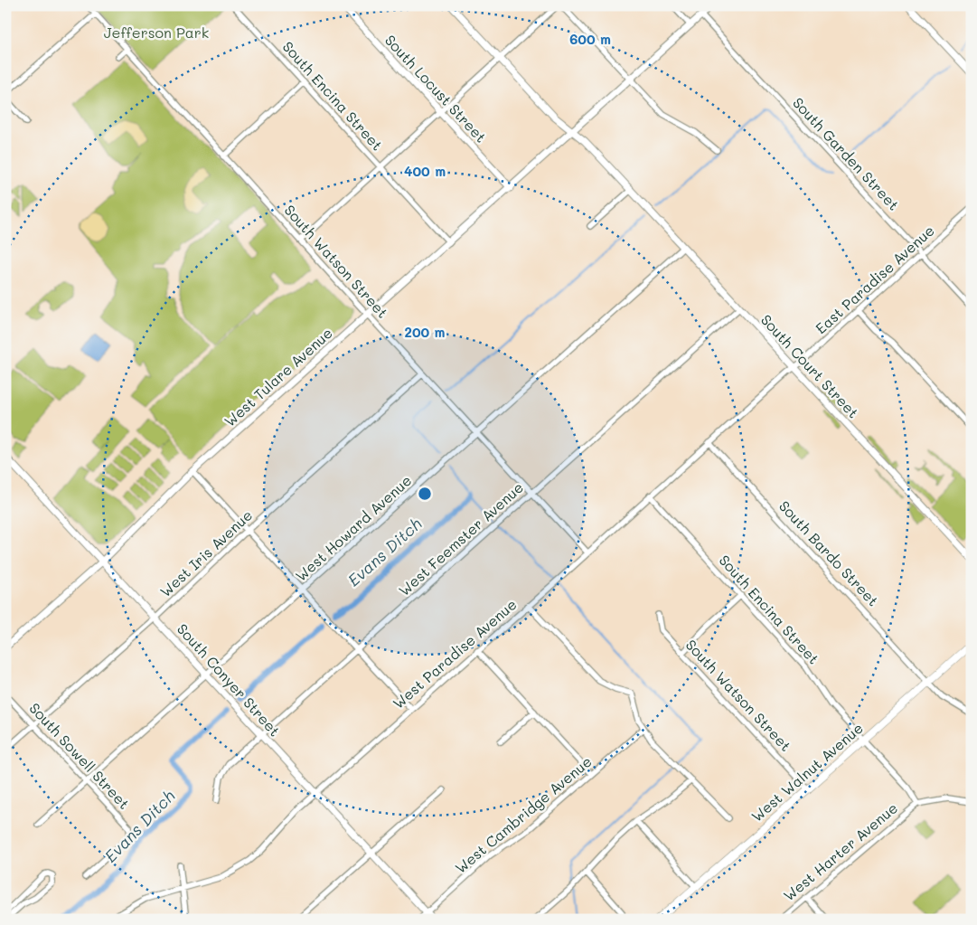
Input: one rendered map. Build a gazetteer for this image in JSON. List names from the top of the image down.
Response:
{
  "streets": {
    "main road": ["West Walnut Avenue"],
    "street": [
      "South Locust Street",
      "South Encina Street",
      "South Garden Street",
      "South Watson Street",
      "East Paradise Avenue",
      "South Court Street",
      "West Tulare Avenue",
      "West Howard Avenue",
      "West Feemster Avenue",
      "West Iris Avenue",
      "South Bardo Street",
      "West Paradise Avenue",
      "South Conyer Street",
      "South Sowell Street",
      "West Cambridge Avenue",
      "West Harter Avenue"
    ]
  },
  "crossings": [
    ["South Locust Street", "West Tulare Avenue"],
    ["South Encina Street", "West Tulare Avenue"],
    ["South Encina Street", "West Paradise Avenue"],
    ["South Encina Street", "West Walnut Avenue"],
    ["South Encina Street", "West Harter Avenue"],
    ["South Garden Street", "East Paradise Avenue"],
    ["South Garden Street", "West Tulare Avenue"],
    ["South Watson Street", "West Tulare Avenue"],
    ["South Watson Street", "West Howard Avenue"],
    ["South Watson Street", "West Feemster Avenue"],
    ["South Watson Street", "West Iris Avenue"],
    ["South Watson Street", "West Paradise Avenue"],
    ["South Watson Street", "West Walnut Avenue"],
    ["East Paradise Avenue", "South Court Street"],
    ["East Paradise Avenue", "West Paradise Avenue"],
    ["South Court Street", "West Tulare Avenue"],
    ["South Court Street", "West Howard Avenue"],
    ["South Court Street", "West Feemster Avenue"],
    ["South Court Street", "West Paradise Avenue"],
    ["West Tulare Avenue", "South Conyer Street"],
    ["West Howard Avenue", "South Conyer Street"],
    ["West Howard Avenue", "South Sowell Street"],
    ["West Feemster Avenue", "South Conyer Street"],
    ["West Iris Avenue", "South Conyer Street"],
    ["West Iris Avenue", "South Sowell Street"],
    ["South Bardo Street", "West Paradise Avenue"],
    ["South Bardo Street", "West Walnut Avenue"],
    ["West Paradise Avenue", "South Conyer Street"],
    ["South Conyer Street", "West Cambridge Avenue"]
  ],
  "water": ["Evans Ditch"],
  "parks": ["Jefferson Park"],
  "rings": ["600 m", "400 m", "200 m"]
}
